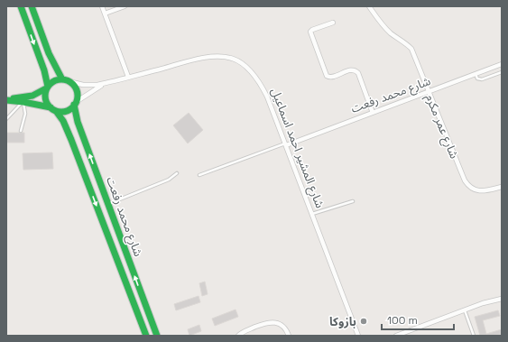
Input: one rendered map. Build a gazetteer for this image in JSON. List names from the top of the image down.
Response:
{
  "streets": {
    "street": ["شارع محمد رفعت", "شارع عمر مكرم", "شارع المشير احمد اسماعيل"]
  },
  "crossings": [
    ["شارع محمد رفعت", "شارع عمر مكرم"],
    ["شارع محمد رفعت", "شارع المشير احمد اسماعيل"]
  ],
  "places": ["بازوكا"],
  "scale_bar": "100 m"
}
